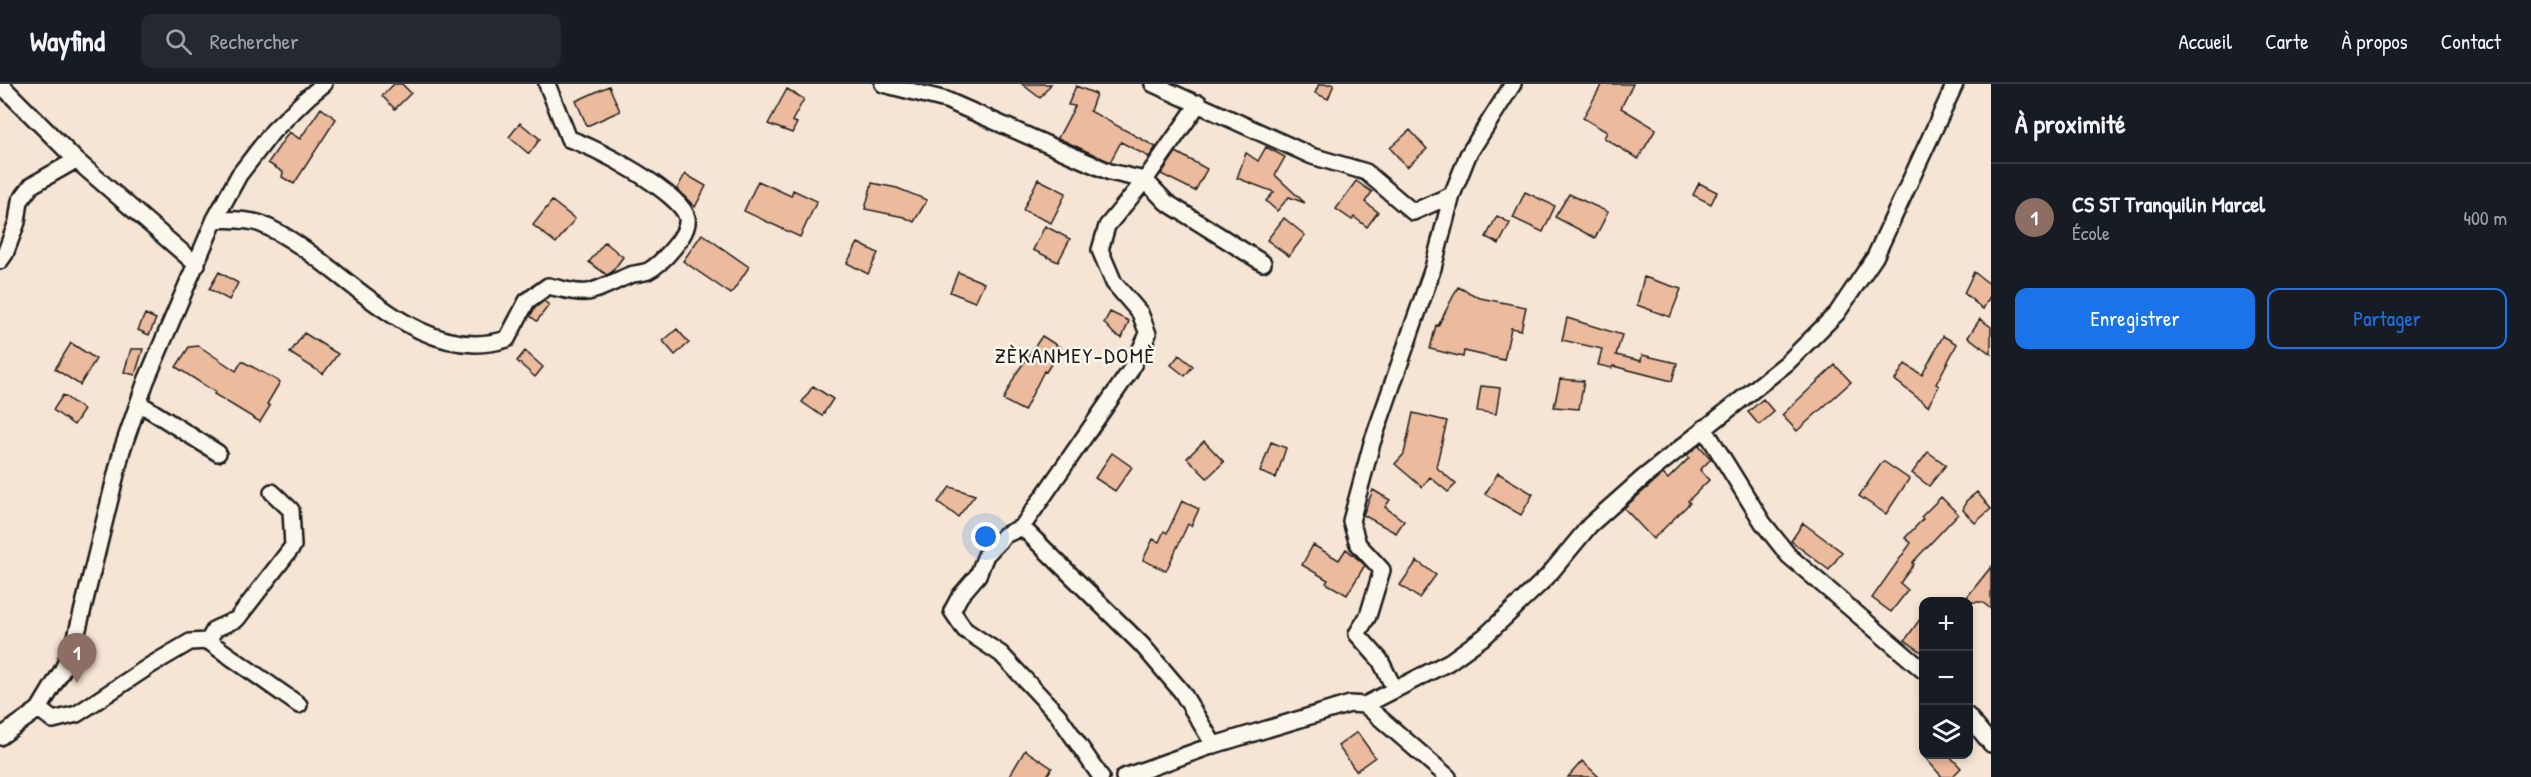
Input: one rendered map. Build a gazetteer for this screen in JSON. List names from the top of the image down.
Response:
{
  "districts": ["ZÈKANMEY-DOMÈ"],
  "page": {
    "header": "Wayfind",
    "search": "Rechercher",
    "nav": [
      "Accueil",
      "Carte",
      "À propos",
      "Contact"
    ],
    "heading": "À proximité",
    "list": [
      {
        "mark": "1",
        "name": "CS ST Tranquilin Marcel",
        "note": "École",
        "value": "400 m"
      }
    ],
    "buttons": ["Enregistrer", "Partager"],
    "map_buttons": ["+", "−"],
    "pins": "1"
  }
}
